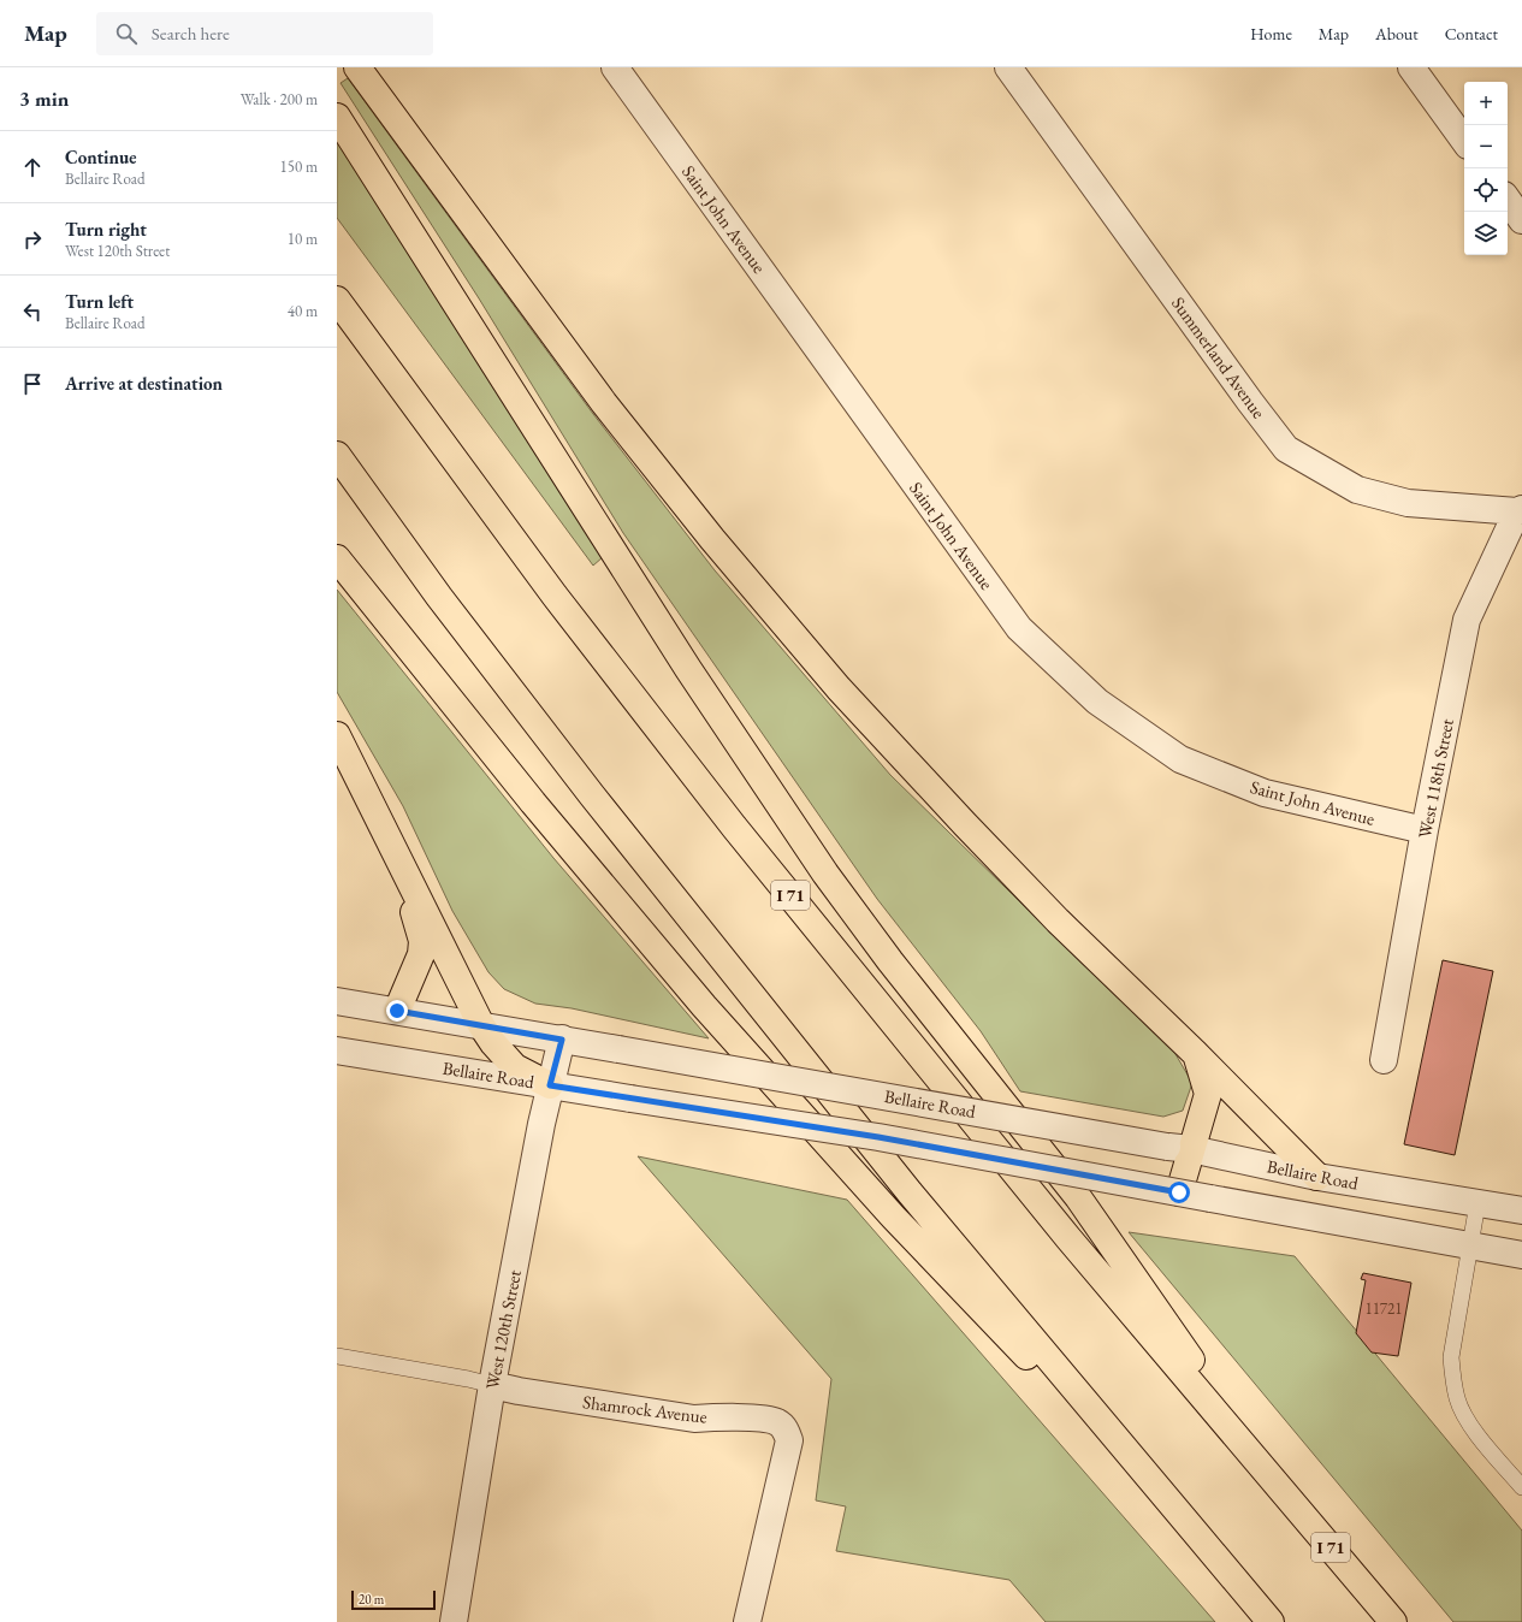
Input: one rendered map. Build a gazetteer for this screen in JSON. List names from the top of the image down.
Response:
{
  "streets": {
    "highway": ["I 71"],
    "street": [
      "Saint John Avenue",
      "Summerland Avenue",
      "West 118th Street",
      "Bellaire Road",
      "West 120th Street",
      "Shamrock Avenue"
    ]
  },
  "crossings": [
    ["Saint John Avenue", "West 118th Street"],
    ["Summerland Avenue", "West 118th Street"],
    ["Bellaire Road", "West 120th Street"],
    ["West 120th Street", "Shamrock Avenue"]
  ],
  "house_numbers": ["11721"],
  "scale_bar": "20 m",
  "page": {
    "header": "Map",
    "search": "Search here",
    "nav": [
      "Home",
      "Map",
      "About",
      "Contact"
    ],
    "heading": ["3 min", "Walk · 200 m"],
    "map_buttons": ["+", "−"],
    "list": [
      ["Continue", "Bellaire Road", "150 m"],
      ["Turn right", "West 120th Street", "10 m"],
      ["Turn left", "Bellaire Road", "40 m"],
      "Arrive at destination"
    ],
    "scale": "20 m"
  }
}
